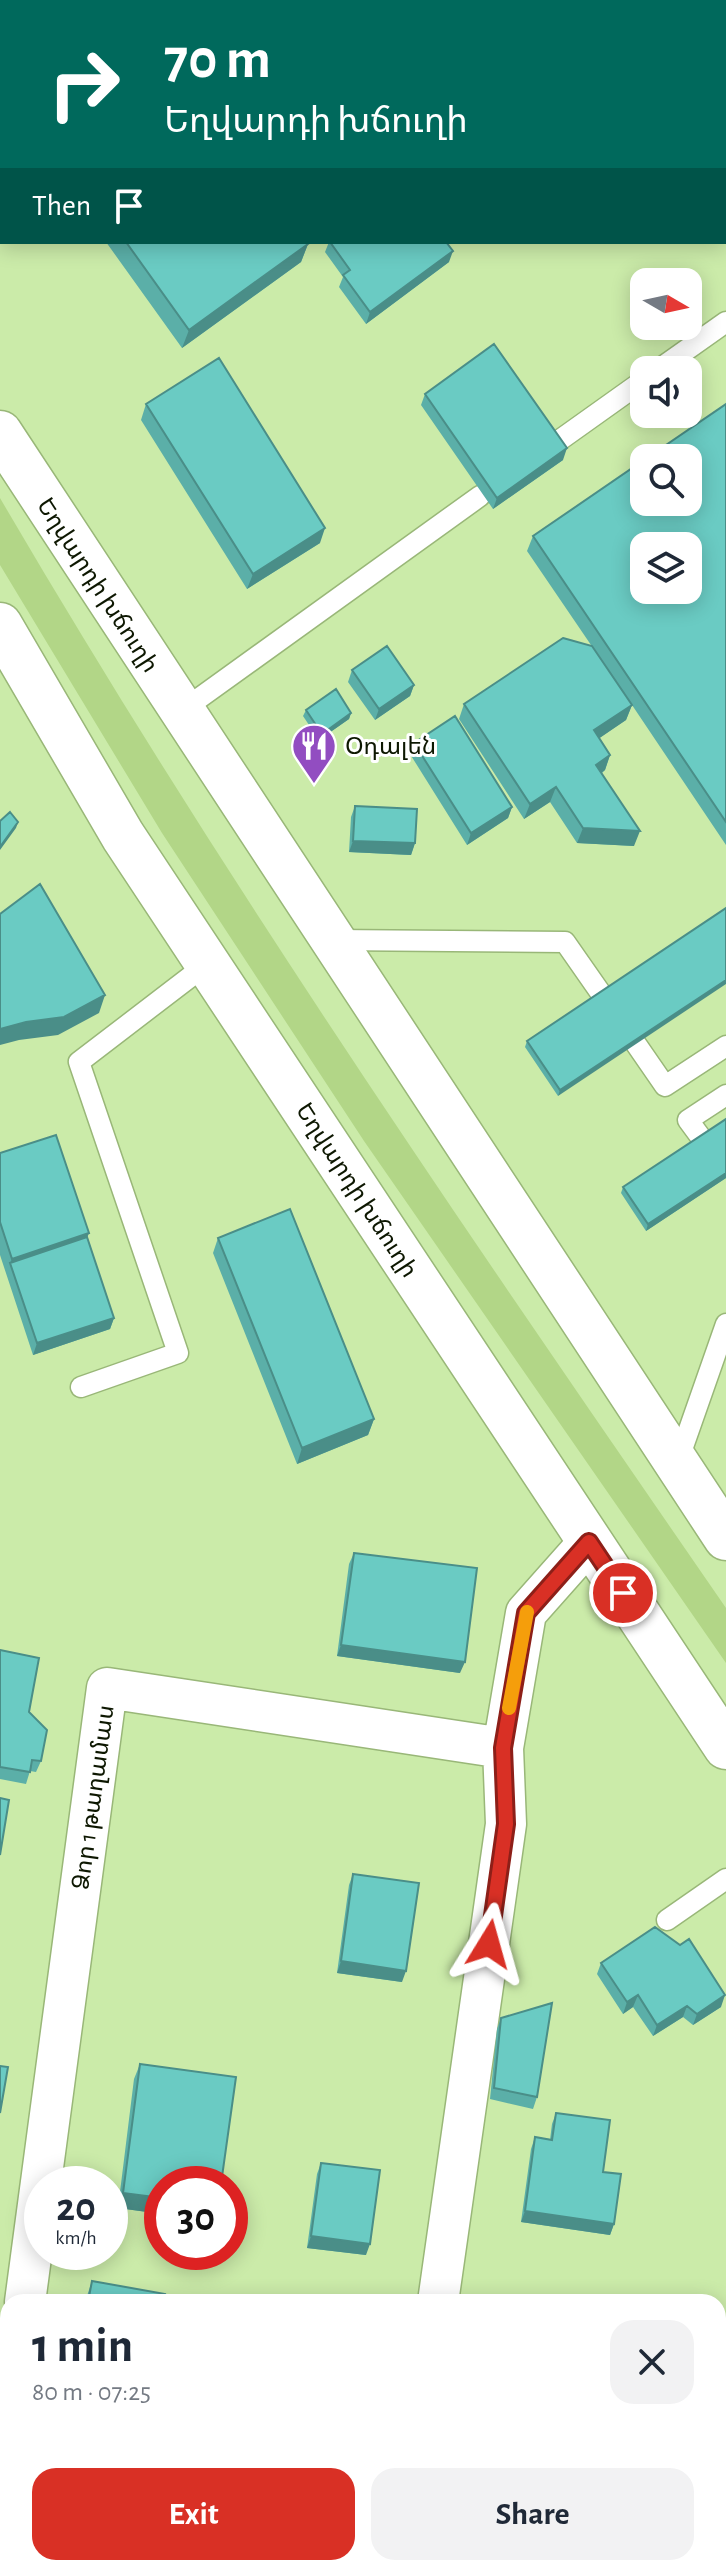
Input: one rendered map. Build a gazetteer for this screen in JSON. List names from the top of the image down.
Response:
{
  "streets": {
    "main road": ["Եղվարդի խճուղի"],
    "street": ["Ձոր 1 թաղամաս"]
  },
  "places": {
    "restaurant": ["Օդալեն"]
  },
  "north": "right",
  "page": {
    "turn": ["70 m", "Եղվարդի խճուղի"],
    "then": "Then",
    "speed": "20 km/h",
    "limit": "30",
    "heading": ["1 min", "80 m · 07:25"],
    "buttons": ["Exit", "Share"]
  }
}
